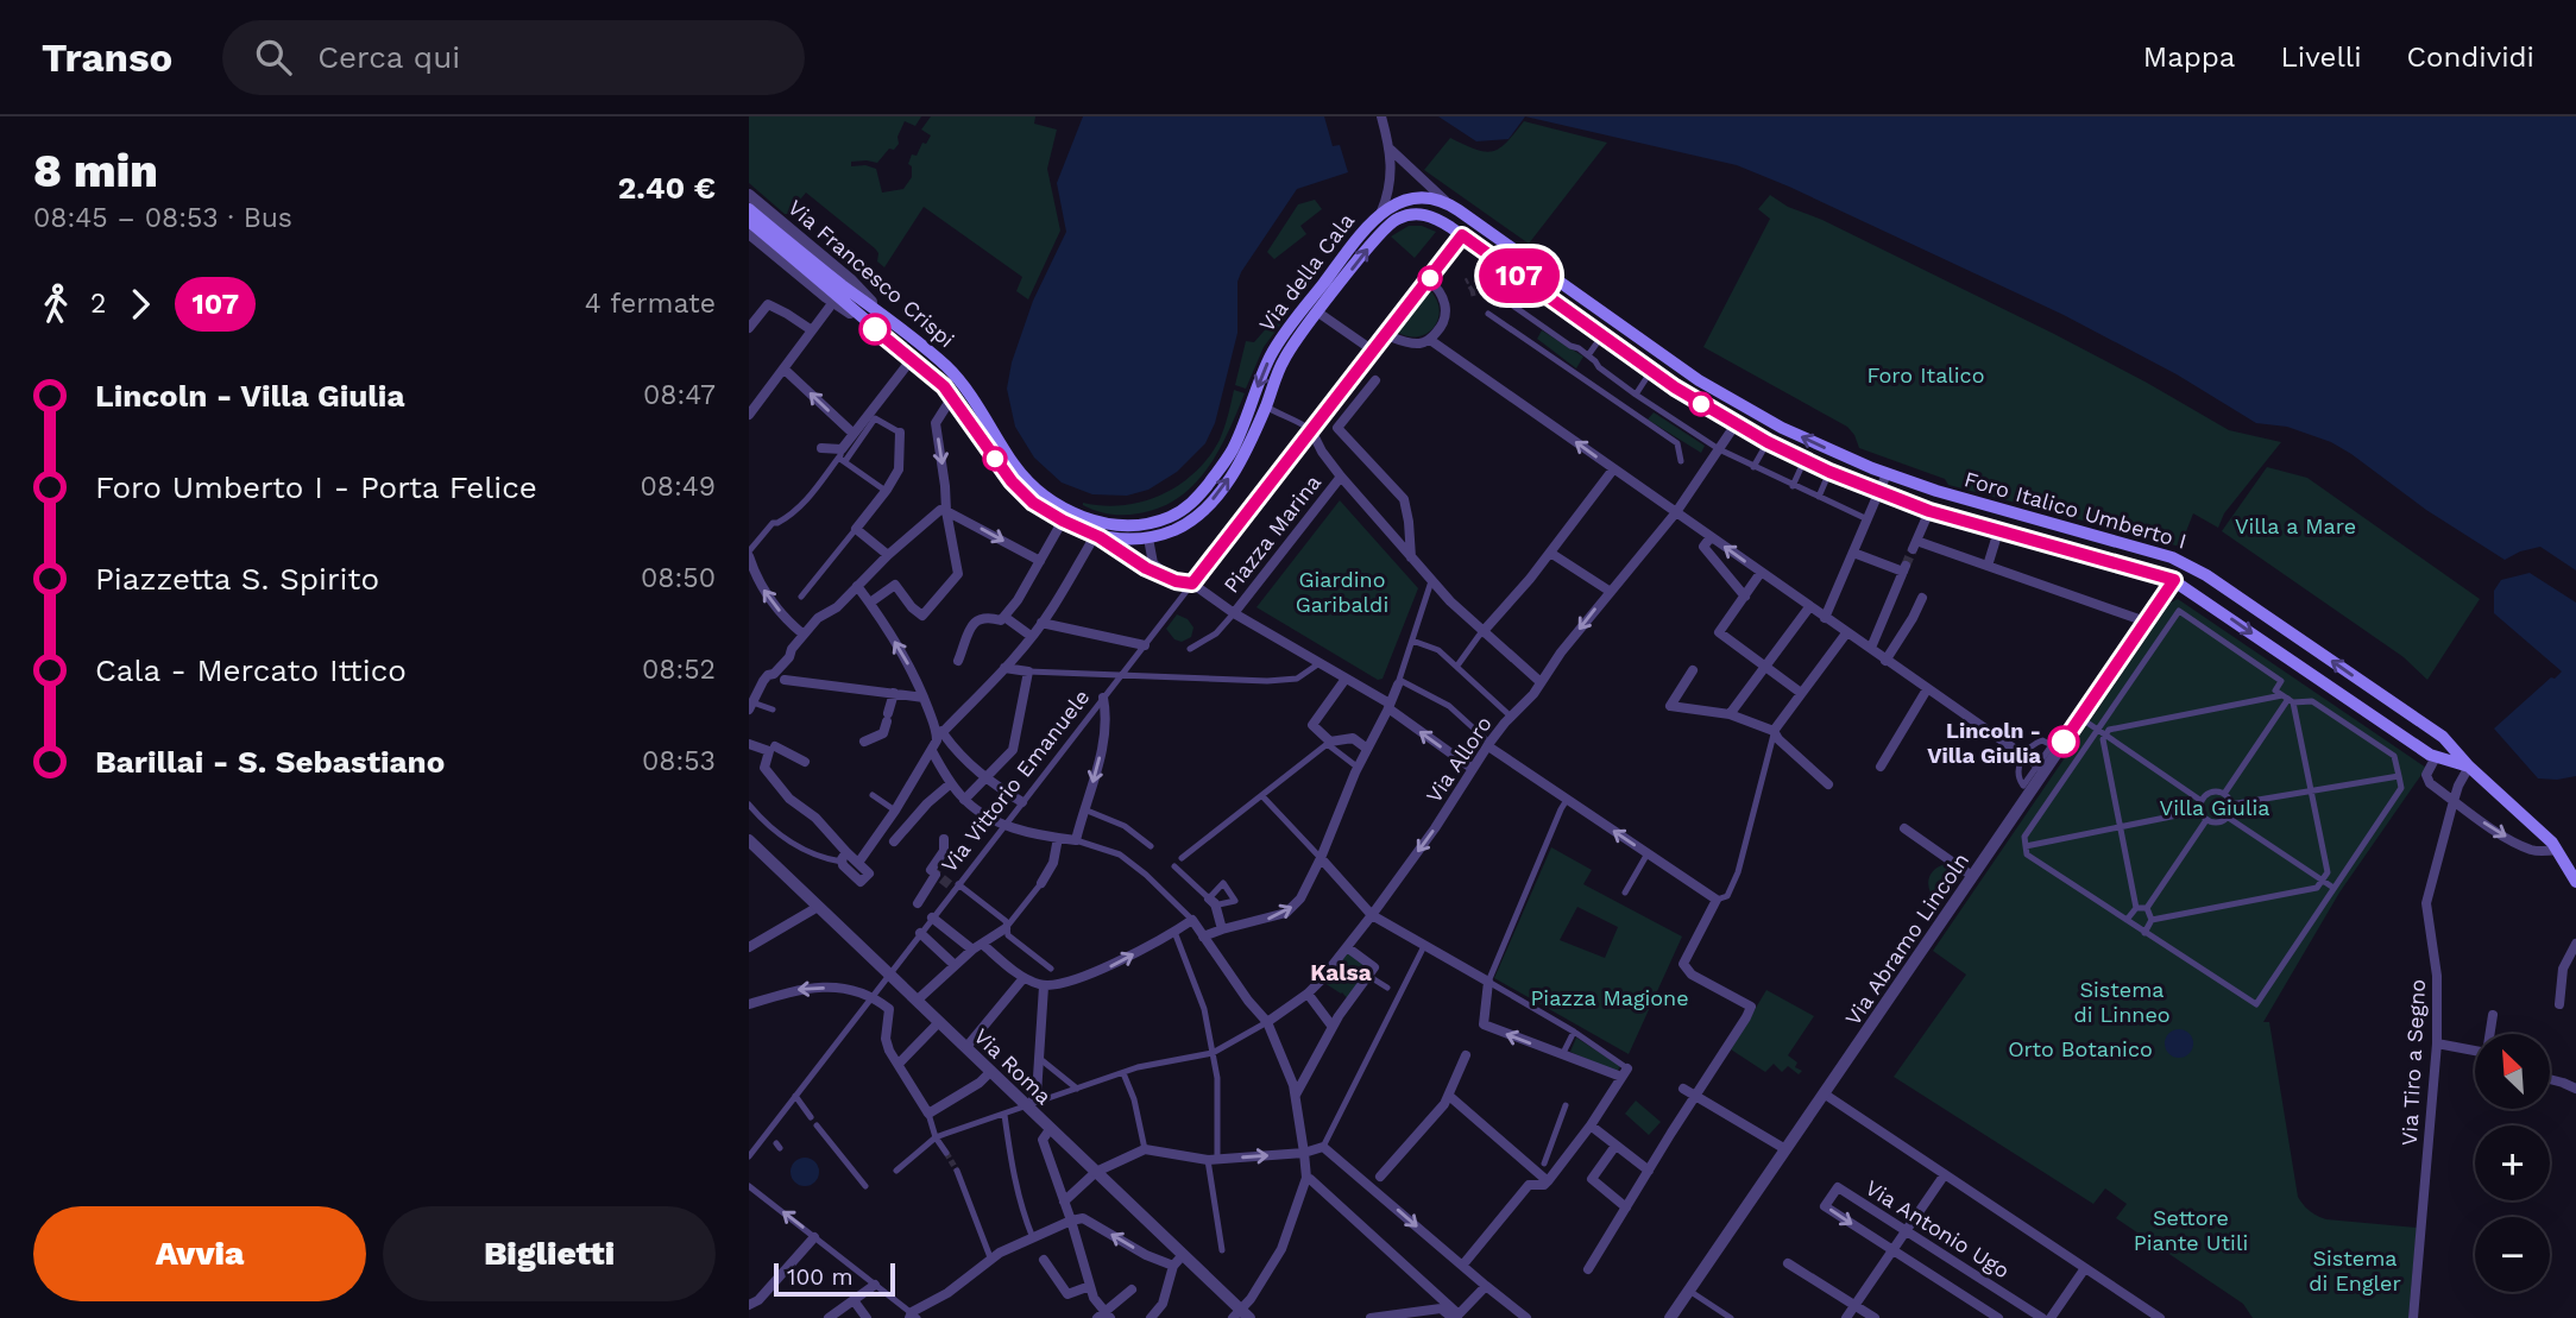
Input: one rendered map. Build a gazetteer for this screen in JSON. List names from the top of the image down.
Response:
{
  "streets": {
    "main road": ["Via della Cala", "Via Francesco Crispi", "Foro Italico Umberto I"],
    "street": [
      "Piazza Marina",
      "Via Alloro",
      "Via Vittorio Emanuele",
      "Via Abramo Lincoln",
      "Via Tiro a Segno",
      "Via Roma",
      "Via Antonio Ugo"
    ]
  },
  "crossings": [
    ["Via della Cala", "Via Francesco Crispi"],
    ["Via della Cala", "Foro Italico Umberto I"],
    ["Via della Cala", "Via Vittorio Emanuele"],
    ["Foro Italico Umberto I", "Via Alloro"],
    ["Foro Italico Umberto I", "Via Vittorio Emanuele"],
    ["Foro Italico Umberto I", "Via Abramo Lincoln"],
    ["Foro Italico Umberto I", "Via Tiro a Segno"],
    ["Piazza Marina", "Via Alloro"],
    ["Piazza Marina", "Via Vittorio Emanuele"],
    ["Via Vittorio Emanuele", "Via Roma"]
  ],
  "districts": ["Kalsa"],
  "parks": [
    "Foro Italico",
    "Villa a Mare",
    "Giardino Garibaldi",
    "Villa Giulia",
    "Sistema di Linneo",
    "Piazza Magione",
    "Orto Botanico",
    "Settore Piante Utili",
    "Sistema di Engler"
  ],
  "places": ["Lincoln - Villa Giulia"],
  "lines": ["bus line 107"],
  "scale_bar": "100 m",
  "north": "top left",
  "page": {
    "header": "Transo",
    "search": "Cerca qui",
    "nav": ["Mappa", "Livelli", "Condividi"],
    "heading": ["8 min", "08:45 – 08:53 · Bus", "2.40 €"],
    "on_map": "107",
    "legs": ["2", "107", "4 fermate"],
    "list": [
      {
        "name": "Lincoln - Villa Giulia",
        "value": "08:47"
      },
      {
        "name": "Foro Umberto I - Porta Felice",
        "value": "08:49"
      },
      {
        "name": "Piazzetta S. Spirito",
        "value": "08:50"
      },
      {
        "name": "Cala - Mercato Ittico",
        "value": "08:52"
      },
      {
        "name": "Barillai - S. Sebastiano",
        "value": "08:53"
      }
    ],
    "map_buttons": ["+", "−"],
    "buttons": ["Avvia", "Biglietti"],
    "scale": "100 m"
  }
}
